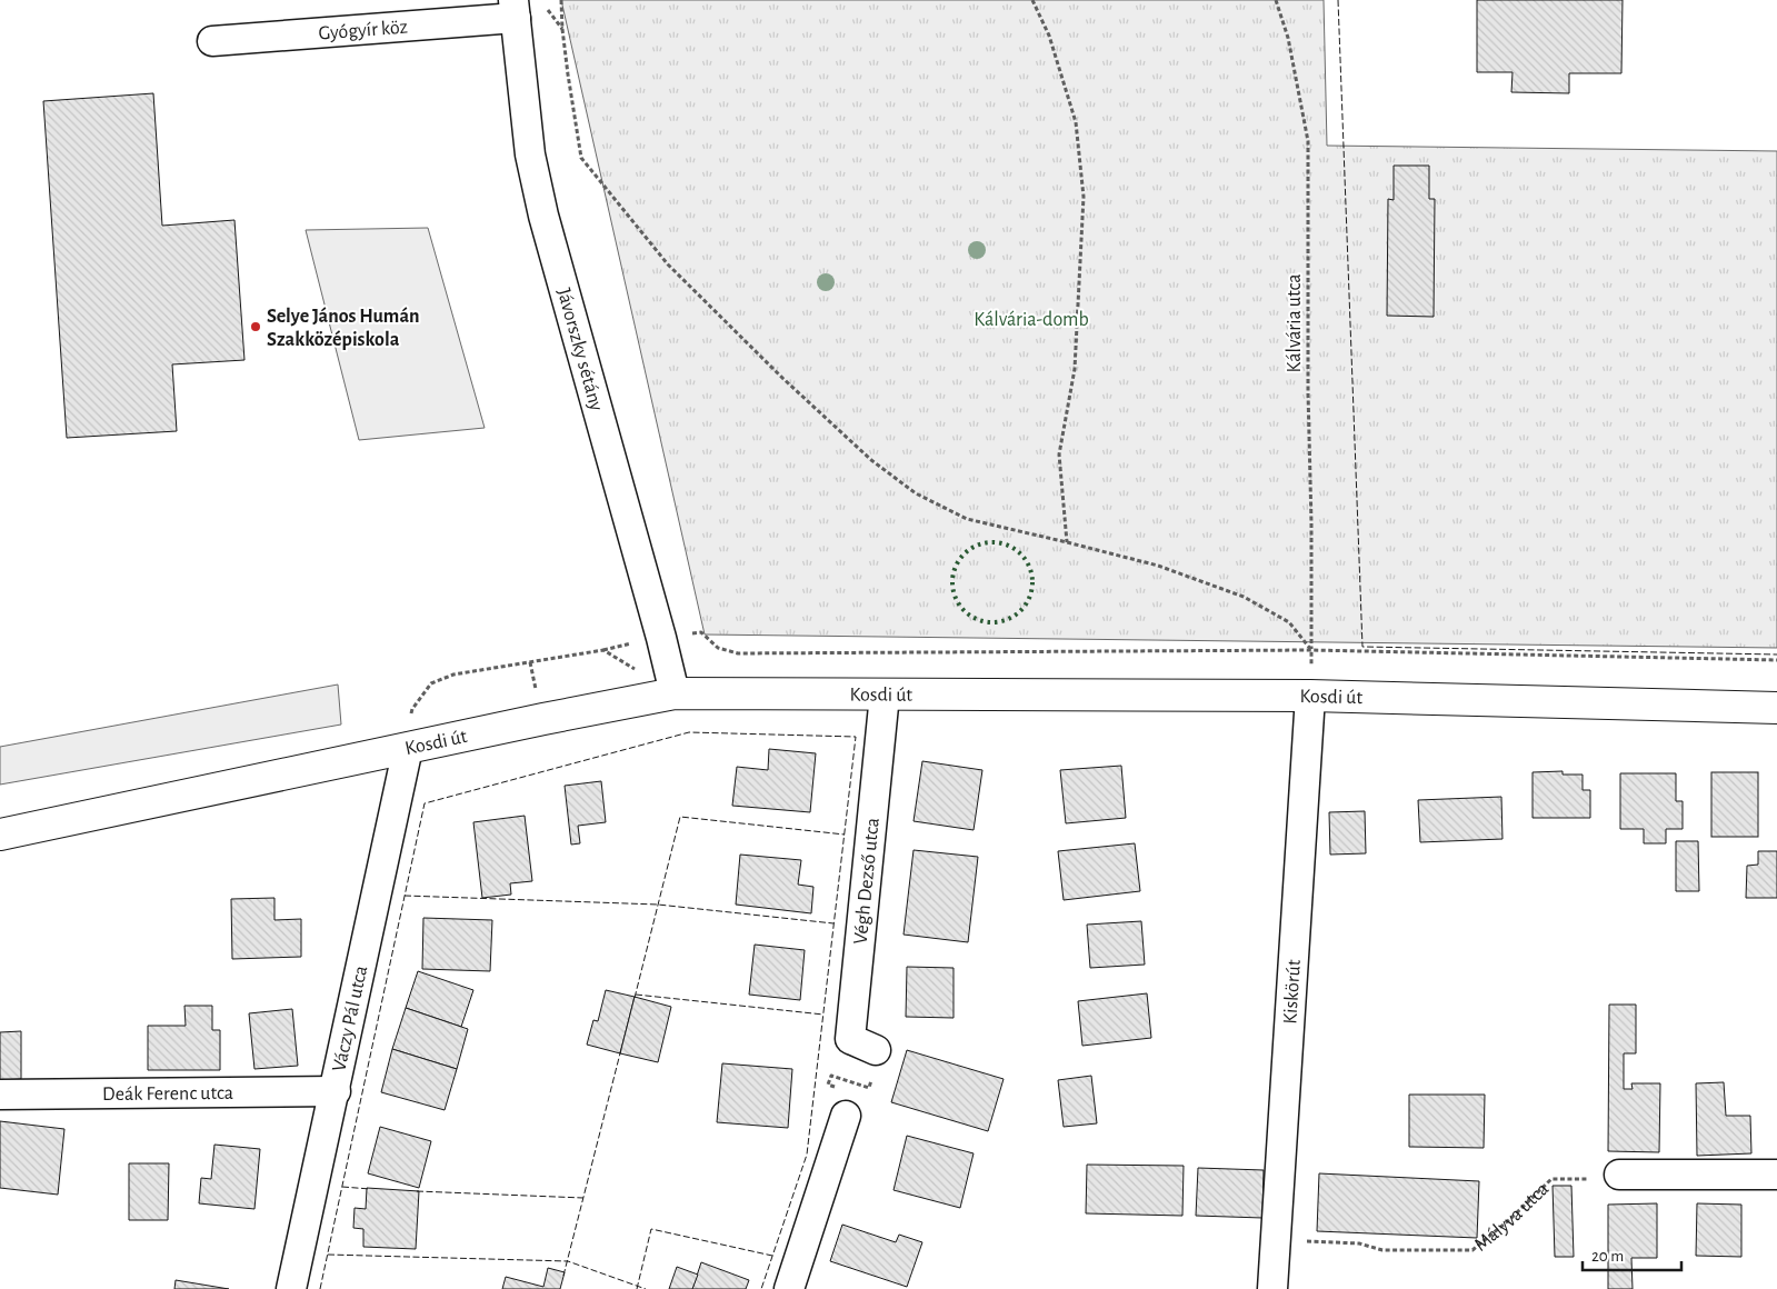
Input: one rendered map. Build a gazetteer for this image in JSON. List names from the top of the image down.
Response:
{
  "streets": {
    "street": [
      "Gyógyír köz",
      "Jávorszky sétány",
      "Kosdi út",
      "Végh Dezső utca",
      "Kiskörút",
      "Váczy Pál utca",
      "Deák Ferenc utca"
    ],
    "path": ["Kálvária utca", "Mályva utca"]
  },
  "crossings": [
    ["Gyógyír köz", "Jávorszky sétány"],
    ["Kálvária utca", "Kosdi út"],
    ["Kálvária utca", "Kiskörút"],
    ["Jávorszky sétány", "Kosdi út"],
    ["Kosdi út", "Végh Dezső utca"],
    ["Kosdi út", "Kiskörút"],
    ["Kosdi út", "Váczy Pál utca"],
    ["Kiskörút", "Mályva utca"],
    ["Váczy Pál utca", "Deák Ferenc utca"]
  ],
  "parks": ["Kálvária-domb"],
  "places": ["Selye János Humán Szakközépiskola"],
  "scale_bar": "20 m"
}
